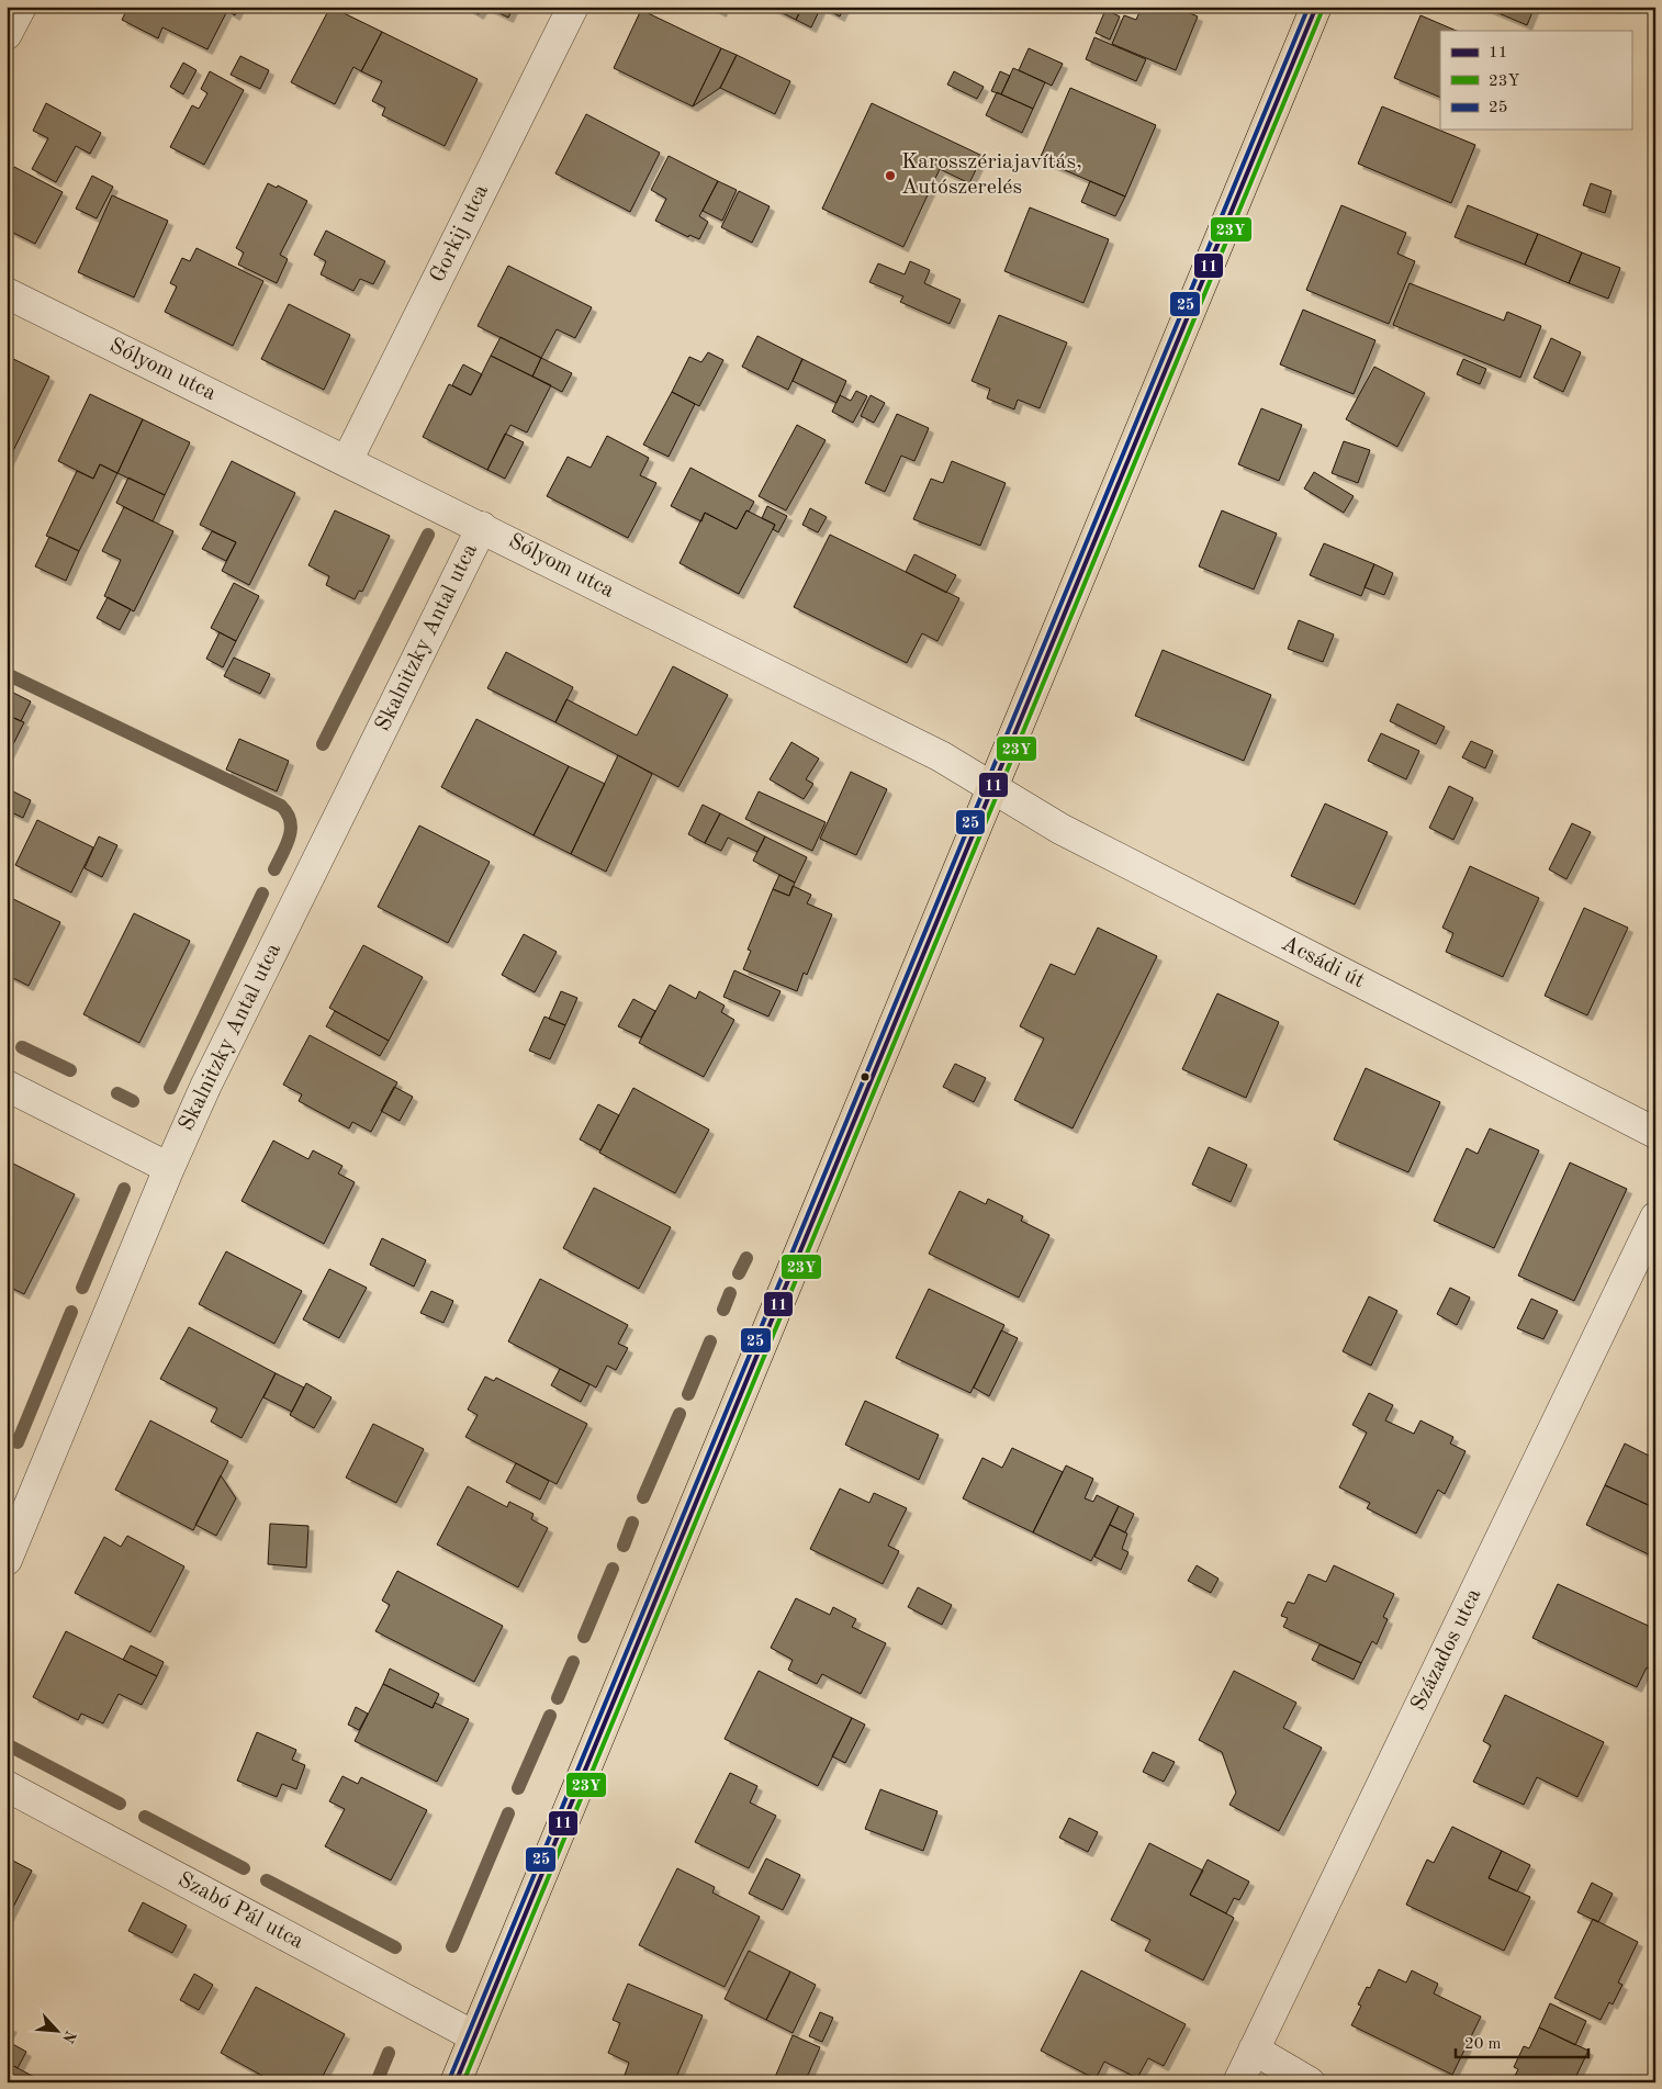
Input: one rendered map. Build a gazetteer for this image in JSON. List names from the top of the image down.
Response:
{
  "streets": {
    "street": [
      "Gorkij utca",
      "Sólyom utca",
      "Skalnitzky Antal utca",
      "Acsádi út",
      "Százados utca",
      "Szabó Pál utca"
    ]
  },
  "crossings": [
    ["Gorkij utca", "Sólyom utca"],
    ["Sólyom utca", "Skalnitzky Antal utca"],
    ["Sólyom utca", "Acsádi út"]
  ],
  "places": ["Karosszériajavítás, Autószerelés"],
  "lines": ["transit line 11", "transit line 25", "transit line 23Y"],
  "legend": ["11", "23Y", "25"],
  "scale_bar": "20 m",
  "north": "bottom right"
}
